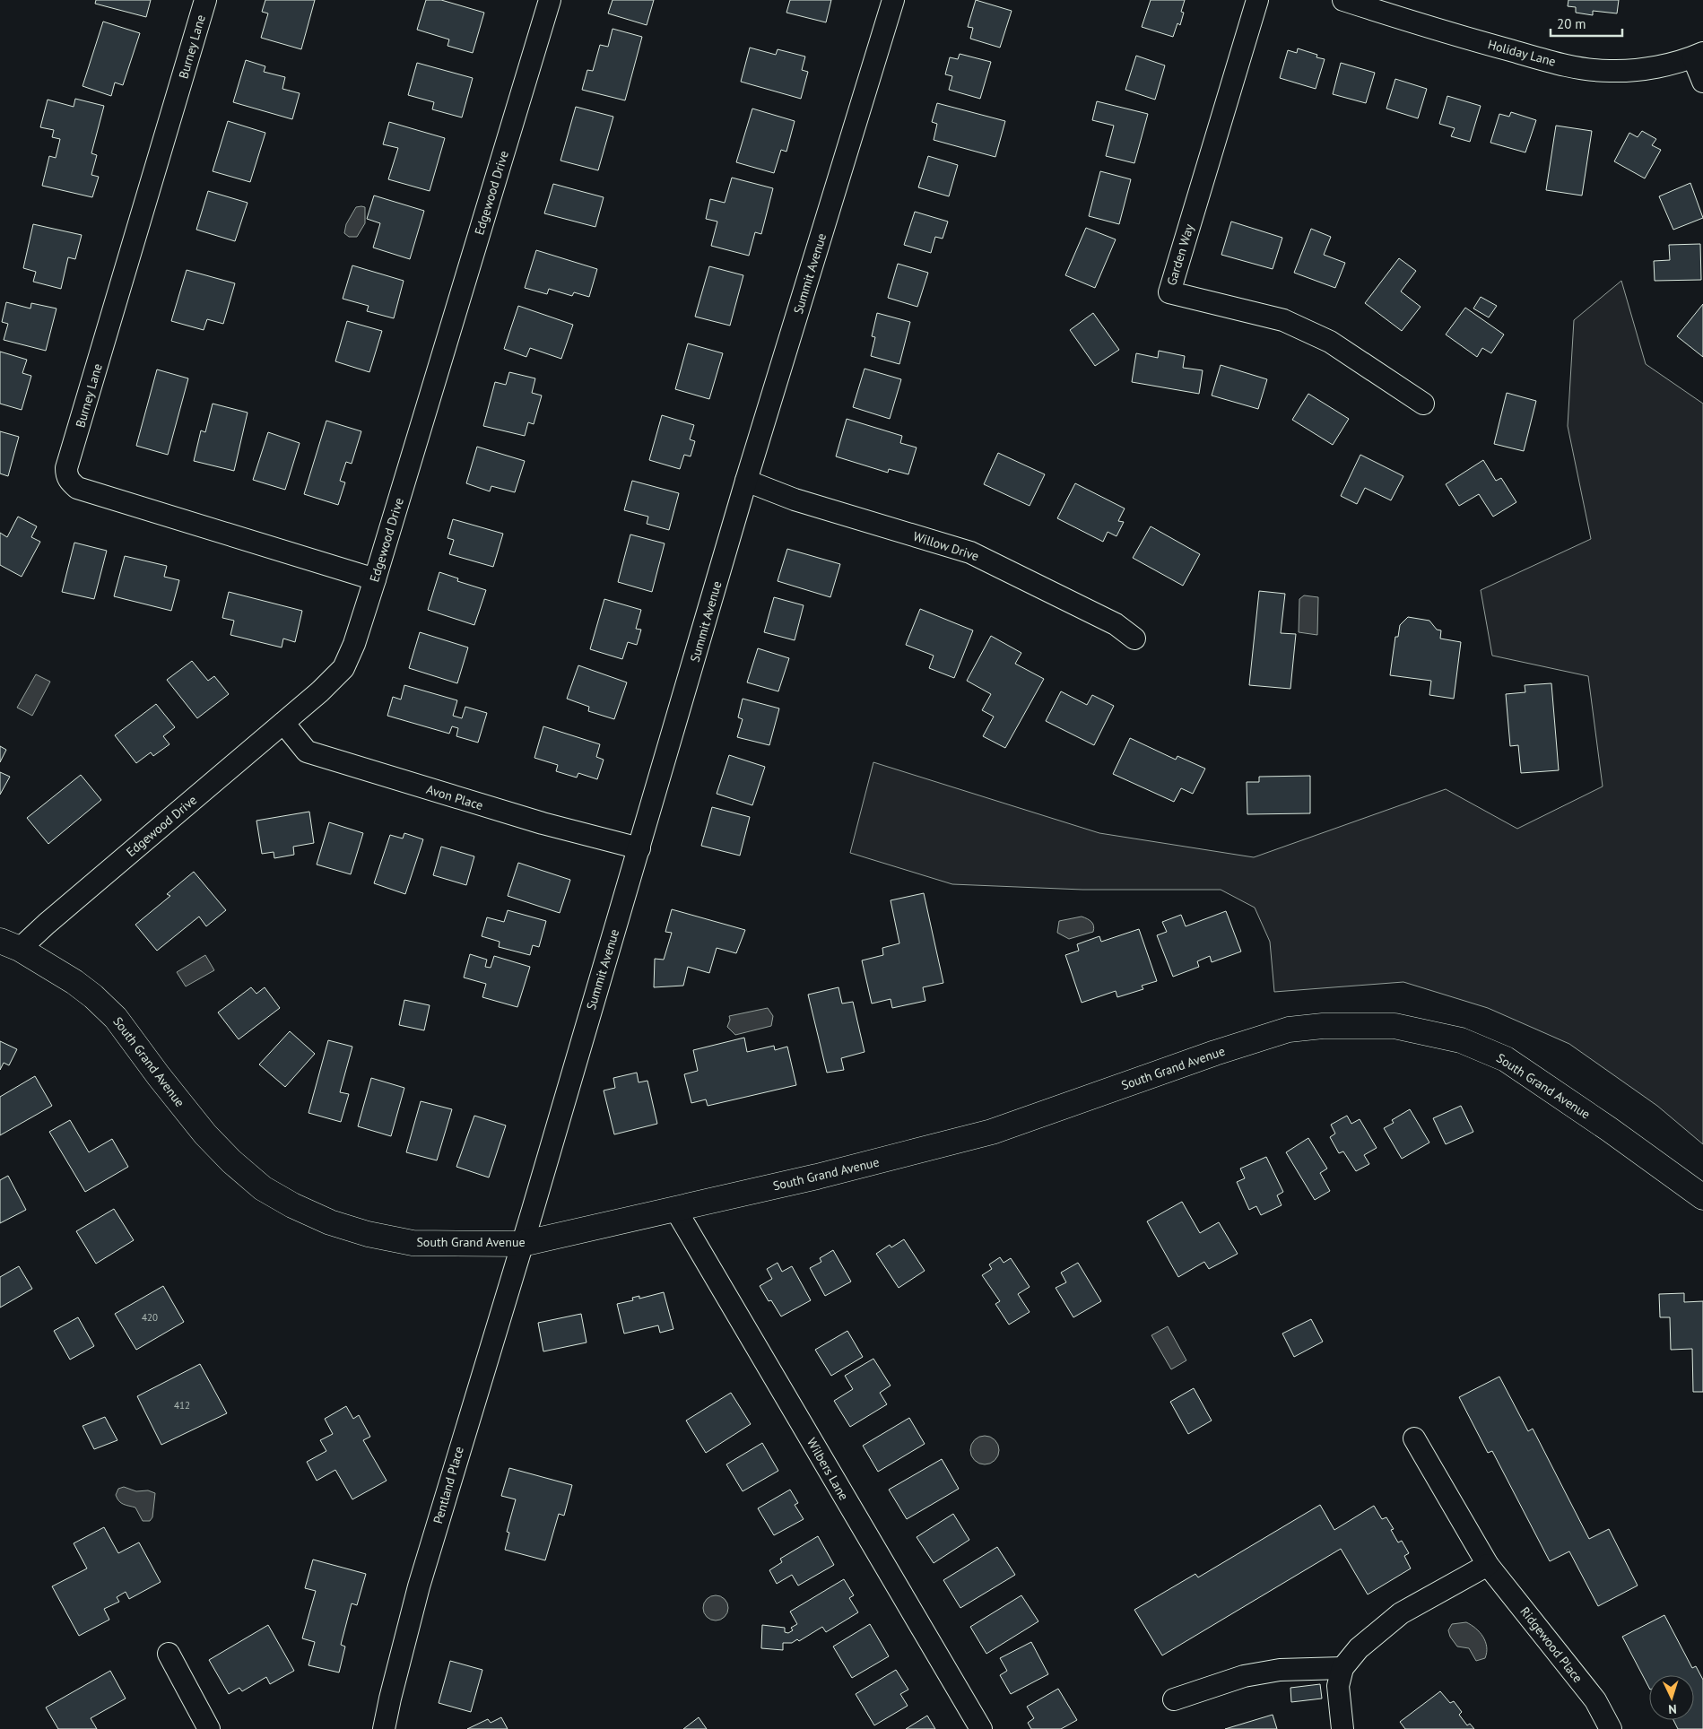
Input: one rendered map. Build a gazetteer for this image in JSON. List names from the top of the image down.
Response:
{
  "streets": {
    "main road": ["South Grand Avenue"],
    "street": [
      "Burney Lane",
      "Holiday Lane",
      "Edgewood Drive",
      "Garden Way",
      "Summit Avenue",
      "Willow Drive",
      "Avon Place",
      "Wilbers Lane",
      "Pentland Place",
      "Ridgewood Place"
    ]
  },
  "crossings": [
    ["Burney Lane", "Edgewood Drive"],
    ["Edgewood Drive", "Avon Place"],
    ["Edgewood Drive", "South Grand Avenue"],
    ["Summit Avenue", "Willow Drive"],
    ["Summit Avenue", "Avon Place"],
    ["Summit Avenue", "South Grand Avenue"],
    ["Summit Avenue", "Pentland Place"],
    ["South Grand Avenue", "Wilbers Lane"],
    ["South Grand Avenue", "Pentland Place"]
  ],
  "house_numbers": ["420", "412"],
  "scale_bar": "20 m",
  "north": "bottom"
}
